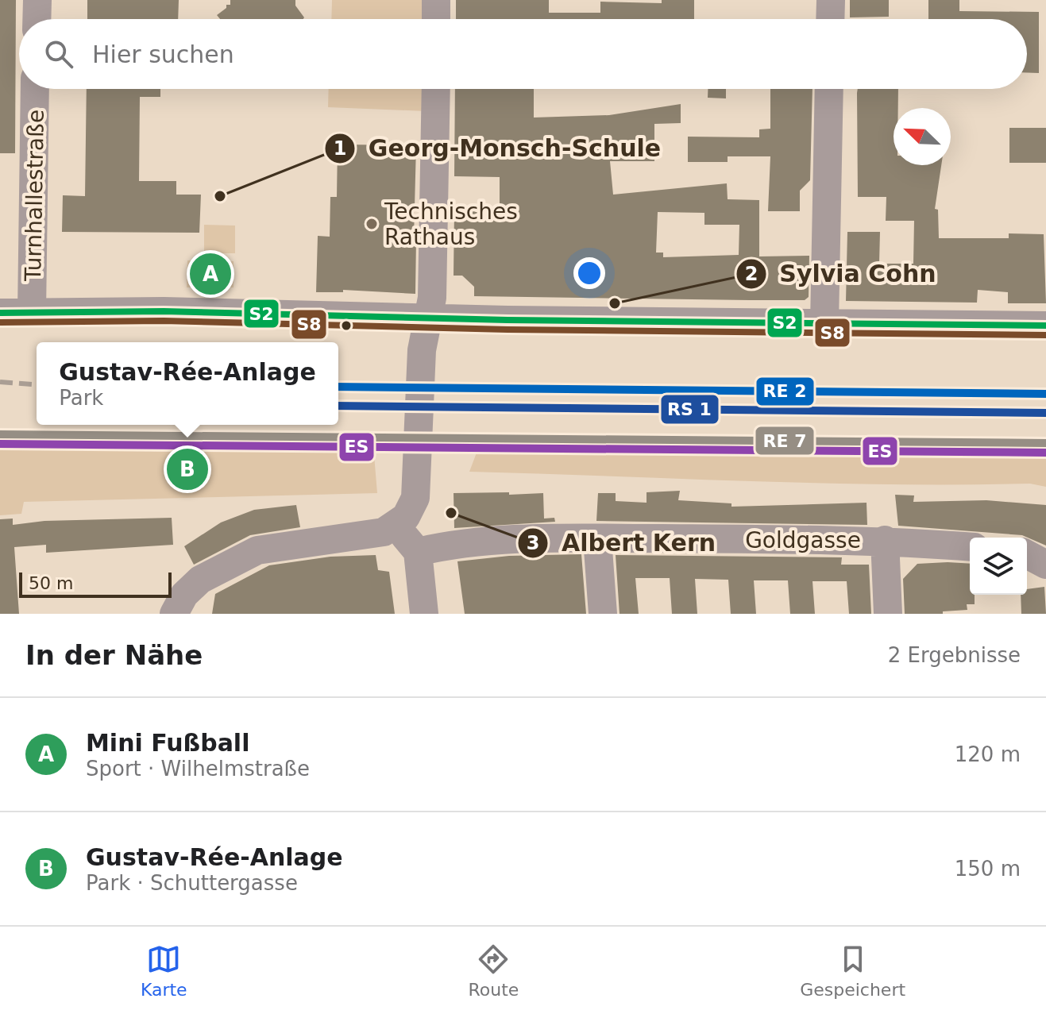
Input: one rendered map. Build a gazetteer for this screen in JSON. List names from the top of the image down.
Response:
{
  "streets": {
    "street": ["Turnhallestraße", "Goldgasse"]
  },
  "places": [
    "Georg-Monsch-Schule",
    "Technisches Rathaus",
    "Sylvia Cohn",
    "Albert Kern"
  ],
  "lines": ["transit line S2", "transit line S8", "transit line ES"],
  "scale_bar": "50 m",
  "north": "top left",
  "page": {
    "search": "Hier suchen",
    "pins": ["A", "B"],
    "popup": ["Gustav-Rée-Anlage", "Park"],
    "scale": "50 m",
    "heading": ["In der Nähe", "2 Ergebnisse"],
    "list": [
      {
        "mark": "A",
        "name": "Mini Fußball",
        "note": "Sport · Wilhelmstraße",
        "value": "120 m"
      },
      {
        "mark": "B",
        "name": "Gustav-Rée-Anlage",
        "note": "Park · Schuttergasse",
        "value": "150 m"
      }
    ],
    "nav": ["Karte", "Route", "Gespeichert"]
  }
}
